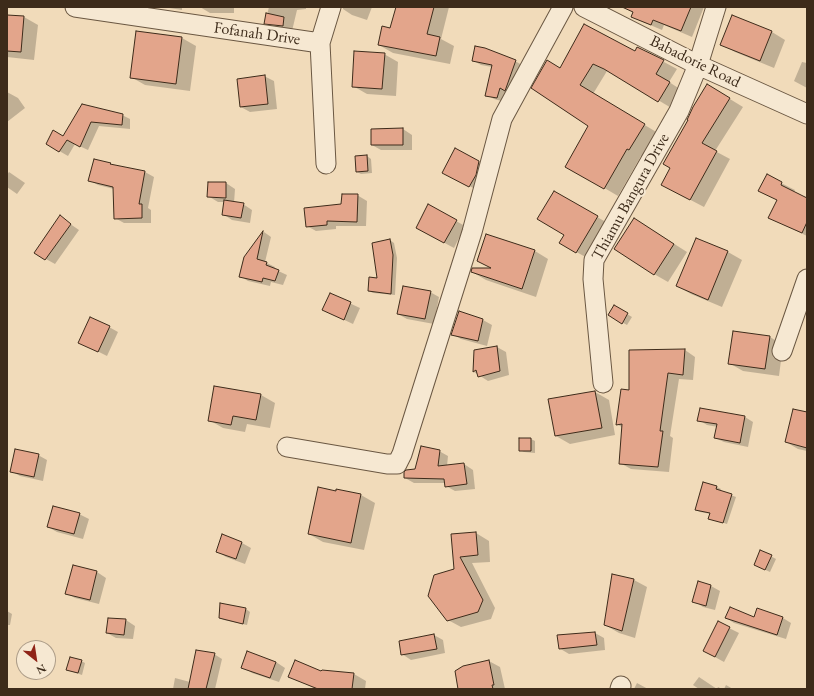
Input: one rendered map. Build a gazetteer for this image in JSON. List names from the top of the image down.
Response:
{
  "streets": {
    "street": ["Fofanah Drive", "Babadorie Road", "Thiamu Bangura Drive"]
  },
  "crossings": [
    ["Babadorie Road", "Thiamu Bangura Drive"]
  ],
  "north": "bottom right"
}
